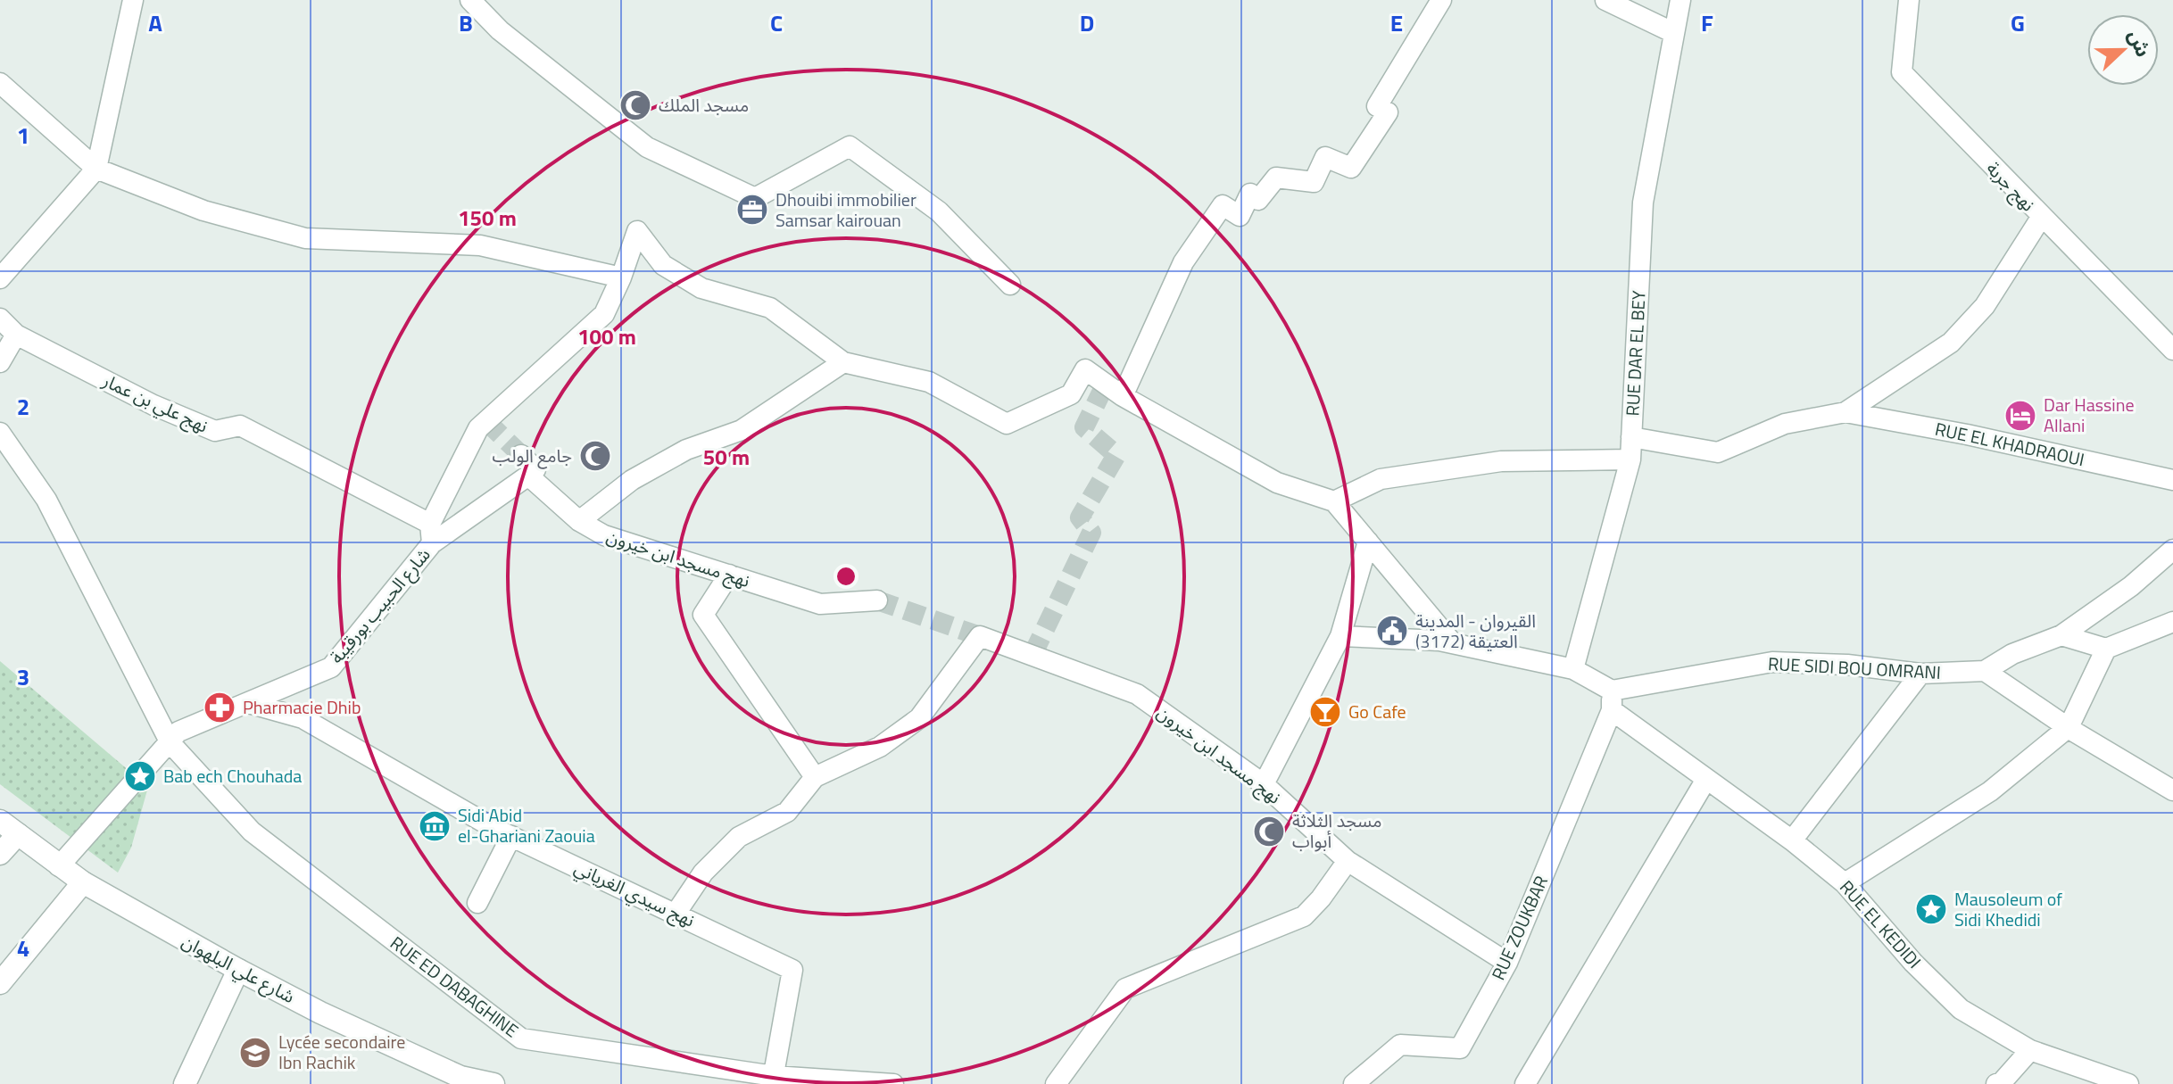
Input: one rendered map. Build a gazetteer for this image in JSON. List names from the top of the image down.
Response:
{
  "streets": {
    "street": [
      "نهج جربة",
      "RUE DAR EL BEY",
      "نهج علي بن عمار",
      "RUE EL KHADRAOUI",
      "نهج مسجد ابن خيرون",
      "شارع الحبيب بورقيبة",
      "RUE SIDI BOU OMRANI",
      "نهج سيدي الغرياني",
      "RUE EL KEDIDI",
      "RUE ZOUKBAR",
      "شارع علي البلهوان",
      "RUE ED DABAGHINE"
    ]
  },
  "crossings": [
    ["نهج علي بن عمار", "شارع الحبيب بورقيبة"],
    ["نهج مسجد ابن خيرون", "RUE ZOUKBAR"],
    ["شارع الحبيب بورقيبة", "نهج سيدي الغرياني"],
    ["شارع الحبيب بورقيبة", "شارع علي البلهوان"],
    ["شارع الحبيب بورقيبة", "RUE ED DABAGHINE"],
    ["RUE SIDI BOU OMRANI", "RUE EL KEDIDI"],
    ["RUE SIDI BOU OMRANI", "RUE ZOUKBAR"],
    ["نهج سيدي الغرياني", "RUE ED DABAGHINE"],
    ["RUE EL KEDIDI", "RUE ZOUKBAR"]
  ],
  "places": {
    "mosque": ["مسجد الملك", "جامع الولب", "مسجد الثلاثة أبواب"],
    "office": ["Dhouibi immobilier Samsar kairouan"],
    "hotel": ["Dar Hassine Allani"],
    "public building": ["القيروان - المدينة العتيقة (3172)"],
    "pharmacy": ["Pharmacie Dhib"],
    "bar": ["Go Cafe"],
    "place": ["Bab ech Chouhada", "Mausoleum of Sidi Khedidi"],
    "museum": ["Sidi Abid el-Ghariani Zaouia"],
    "school or university": ["Lycée secondaire Ibn Rachik"]
  },
  "north": "right",
  "grid": {
    "columns": [
      "A",
      "B",
      "C",
      "D",
      "E",
      "F",
      "G"
    ],
    "rows": [
      "1",
      "2",
      "3",
      "4"
    ]
  },
  "rings": ["150 m", "100 m", "50 m"]
}
